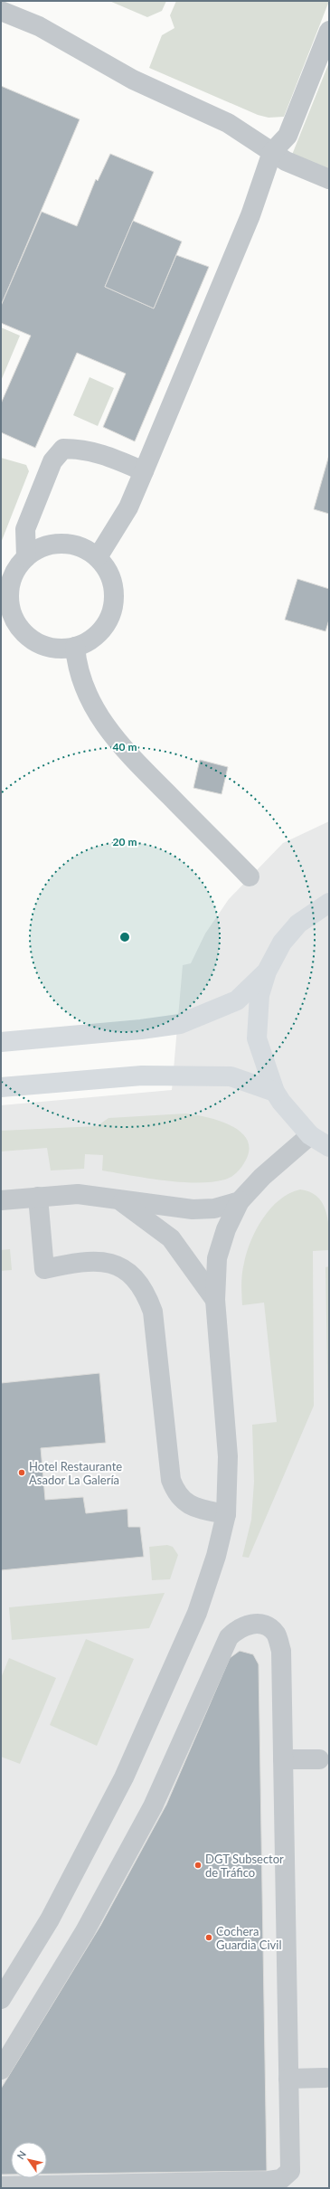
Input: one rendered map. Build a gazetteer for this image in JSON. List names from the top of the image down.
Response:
{
  "places": ["Hotel Restaurante Asador La Galería", "DGT Subsector de Tráfico", "Cochera Guardia Civil"],
  "north": "top left",
  "rings": ["40 m", "20 m"]
}
